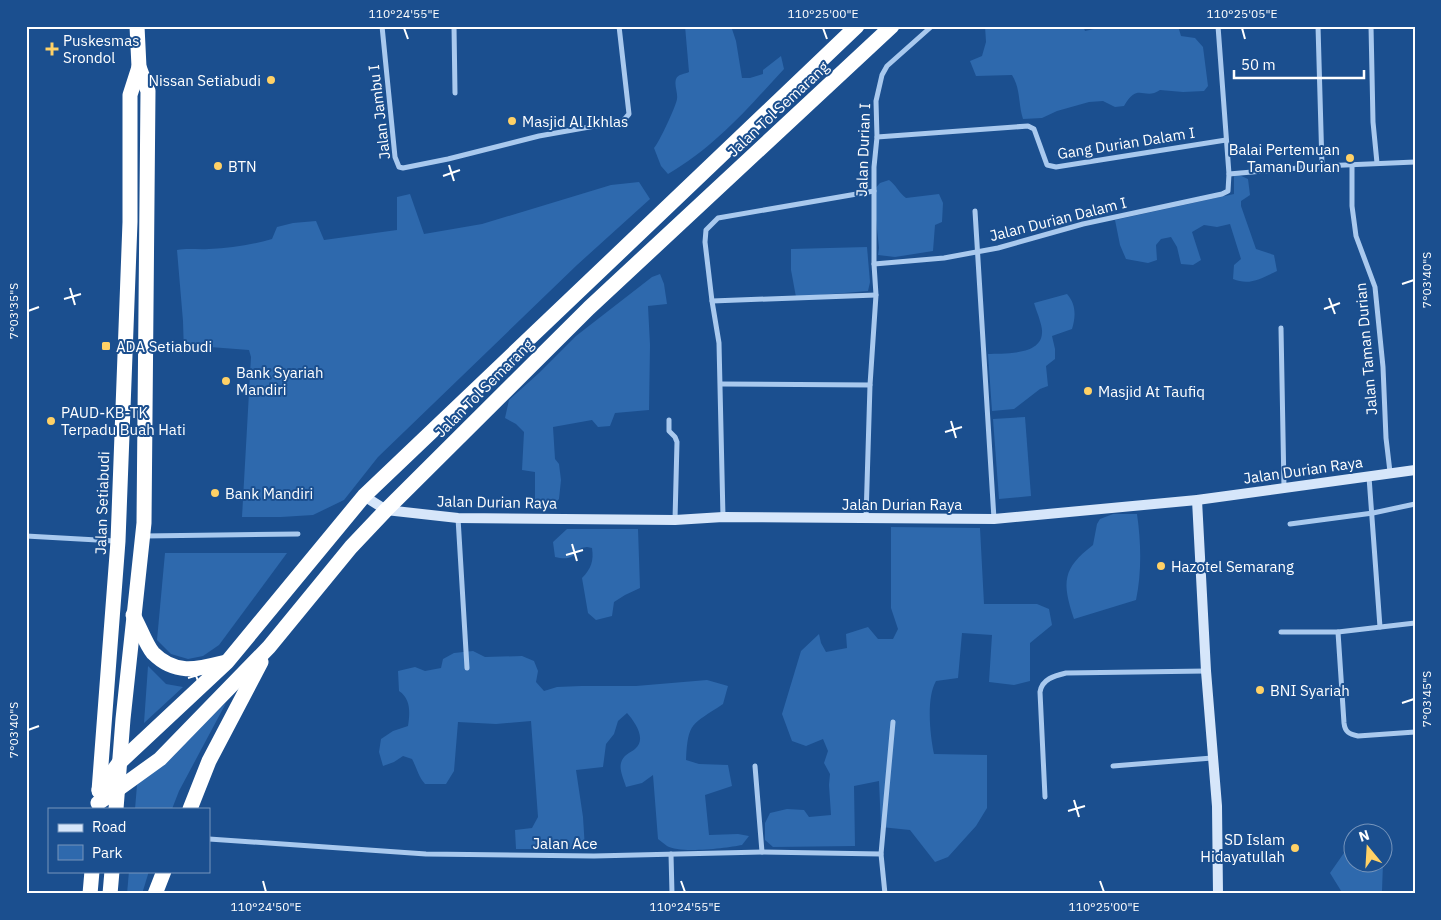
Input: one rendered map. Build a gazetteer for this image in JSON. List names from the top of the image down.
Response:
{
  "streets": {
    "highway": ["Jalan Tol Semarang", "Jalan Setiabudi"],
    "main road": ["Jalan Durian Raya"],
    "street": [
      "Jalan Jambu I",
      "Gang Durian Dalam I",
      "Jalan Durian I",
      "Jalan Durian Dalam I",
      "Jalan Taman Durian",
      "Jalan Ace"
    ]
  },
  "crossings": [
    ["Jalan Tol Semarang", "Jalan Durian Raya"],
    ["Jalan Tol Semarang", "Jalan Setiabudi"],
    ["Gang Durian Dalam I", "Jalan Durian I"],
    ["Jalan Durian I", "Jalan Durian Dalam I"],
    ["Jalan Durian I", "Jalan Durian Raya"],
    ["Jalan Taman Durian", "Jalan Durian Raya"]
  ],
  "places": {
    "health": ["Puskesmas Srondol"],
    "other": [
      "Nissan Setiabudi",
      "Masjid Al Ikhlas",
      "Balai Pertemuan Taman Durian",
      "BTN",
      "Bank Syariah Mandiri",
      "Masjid At Taufiq",
      "PAUD-KB-TK Terpadu Buah Hati",
      "Bank Mandiri",
      "Hazotel Semarang",
      "BNI Syariah",
      "SD Islam Hidayatullah"
    ],
    "transit": ["ADA Setiabudi"]
  },
  "legend": ["Road", "Park"],
  "scale_bar": "50 m",
  "north": "top",
  "coordinates": [
    "110°24'55\"E",
    "110°25'00\"E",
    "110°25'05\"E",
    "7°03'40\"S",
    "7°03'35\"S",
    "7°03'45\"S",
    "110°24'50\"E"
  ]
}
